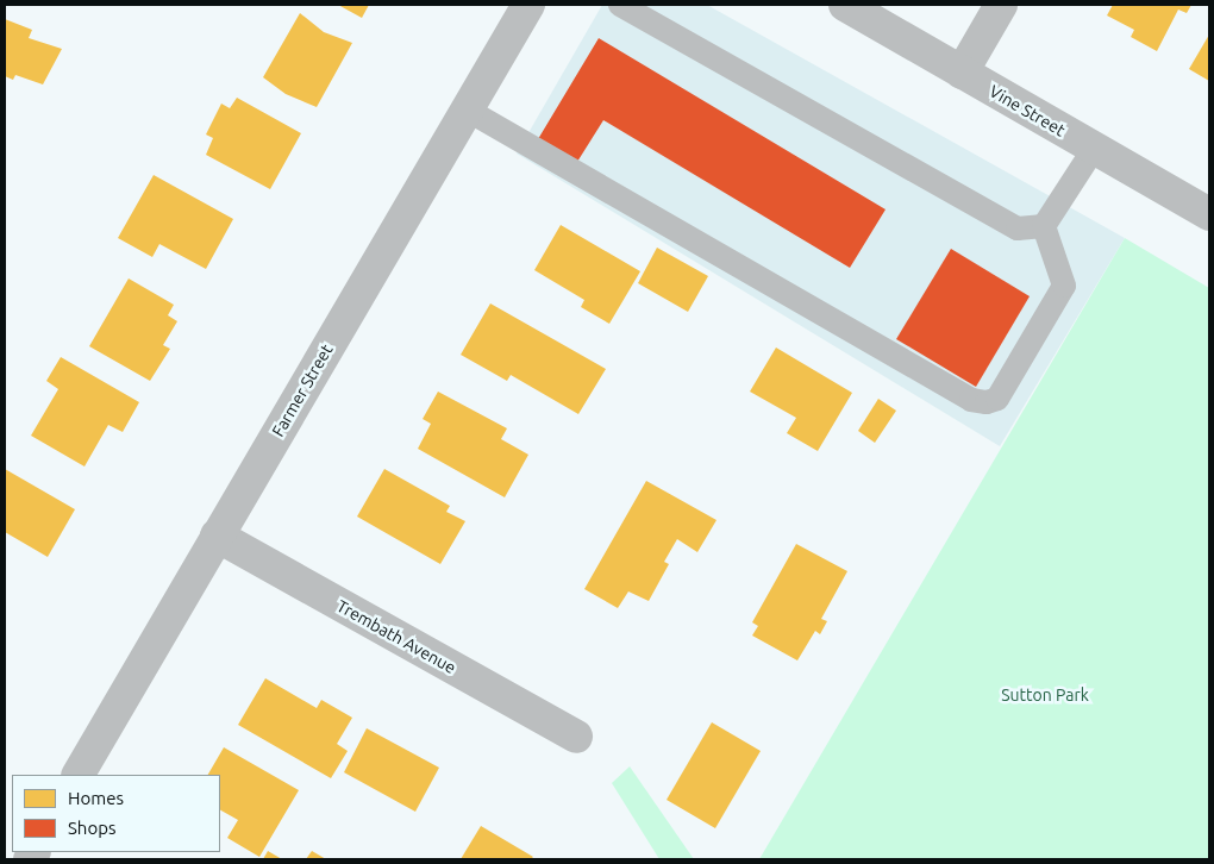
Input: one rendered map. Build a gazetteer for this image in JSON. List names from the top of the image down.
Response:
{
  "streets": {
    "street": ["Vine Street", "Farmer Street", "Trembath Avenue"]
  },
  "crossings": [
    ["Farmer Street", "Trembath Avenue"]
  ],
  "parks": ["Sutton Park"],
  "legend": ["Homes", "Shops"]
}
